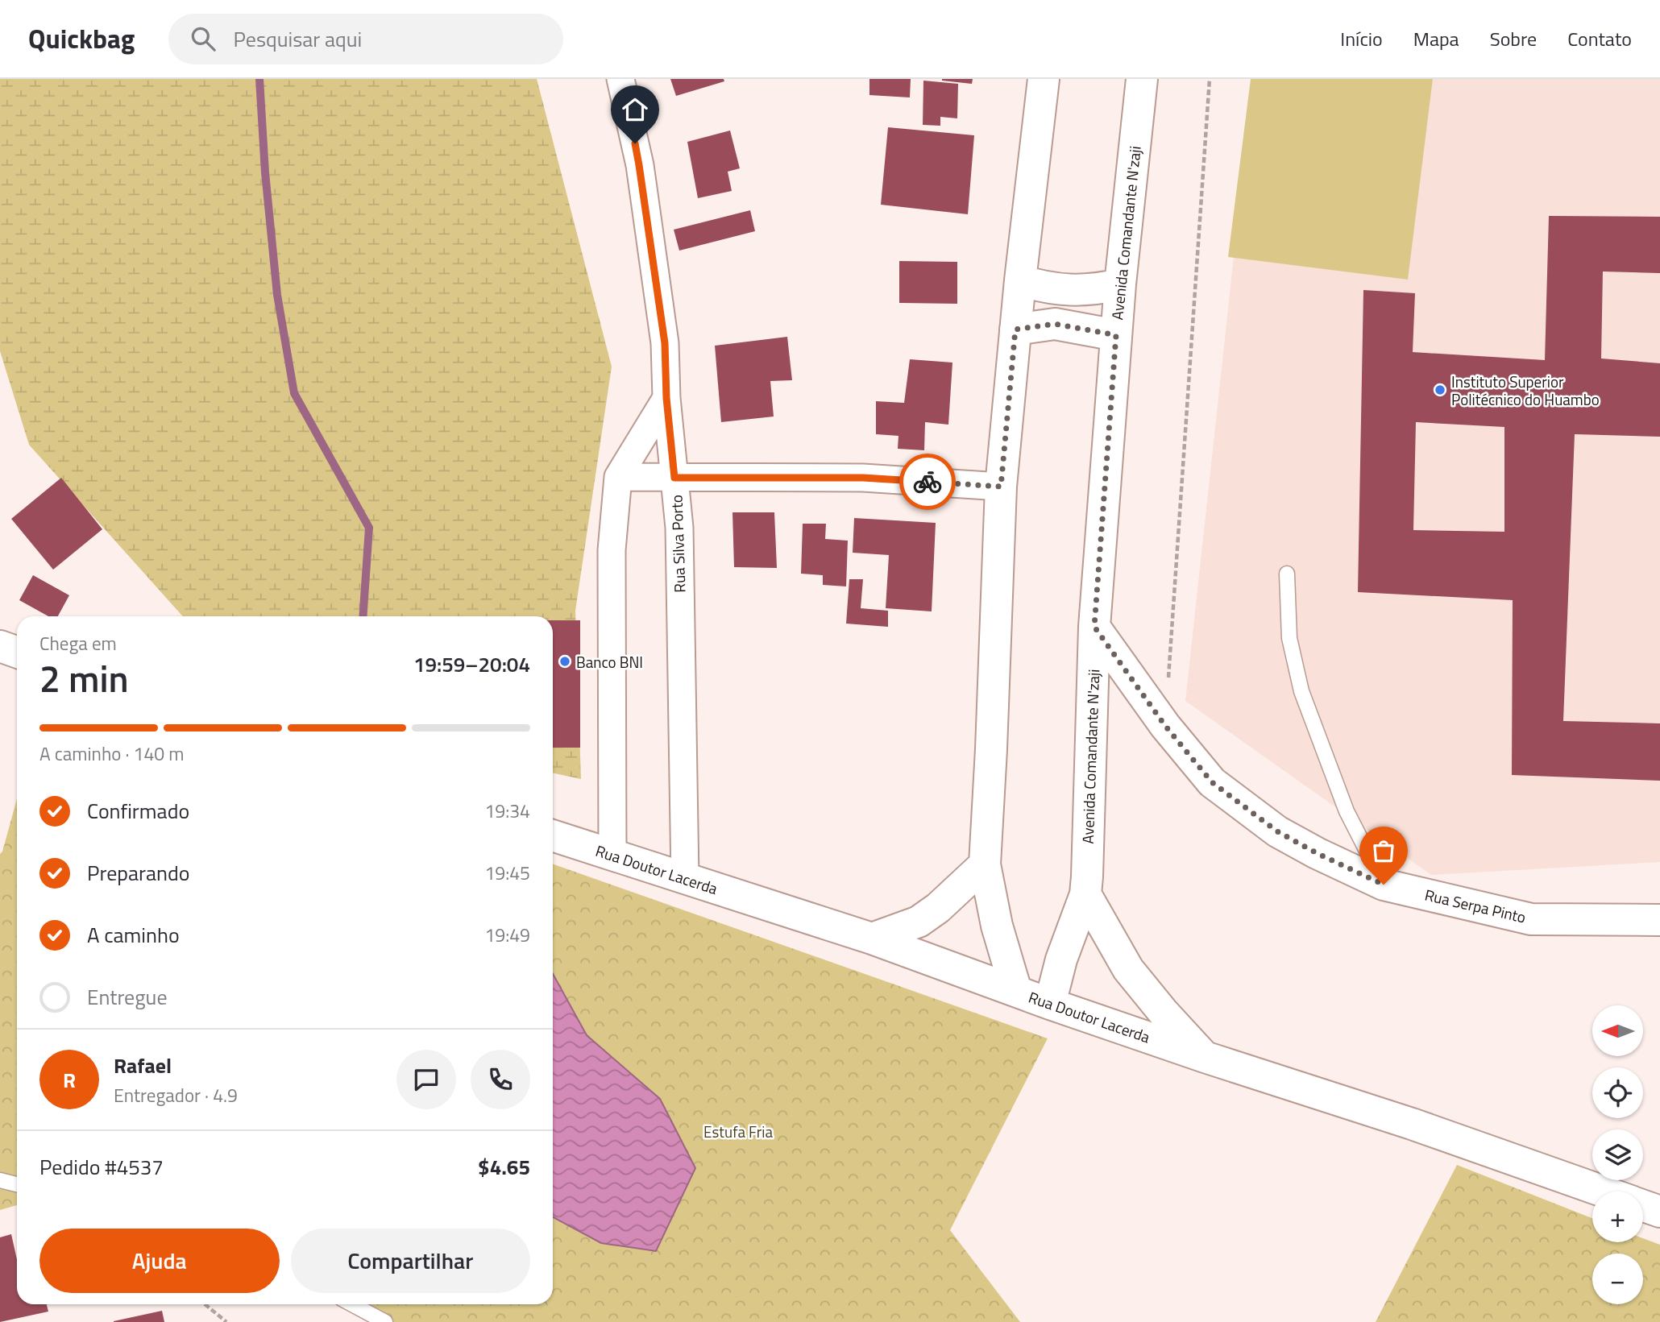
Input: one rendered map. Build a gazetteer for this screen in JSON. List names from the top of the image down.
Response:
{
  "streets": {
    "street": [
      "Avenida Comandante N'zaji",
      "Rua Silva Porto",
      "Rua Doutor Lacerda",
      "Rua Serpa Pinto"
    ]
  },
  "crossings": [
    ["Avenida Comandante N'zaji", "Rua Serpa Pinto"],
    ["Rua Silva Porto", "Rua Doutor Lacerda"]
  ],
  "parks": ["Estufa Fria"],
  "places": ["Instituto Superior Politécnico do Huambo", "Banco BNI"],
  "north": "left",
  "page": {
    "header": "Quickbag",
    "search": "Pesquisar aqui",
    "nav": [
      "Início",
      "Mapa",
      "Sobre",
      "Contato"
    ],
    "heading": ["2 min", "Chega em", "19:59–20:04"],
    "panel": [
      "Rafael",
      "Entregador · 4.9",
      "Pedido #4537",
      "$4.65"
    ],
    "bar": "A caminho · 140 m",
    "list": [
      ["Confirmado", "19:34"],
      ["Preparando", "19:45"],
      ["A caminho", "19:49"],
      "Entregue"
    ],
    "map_buttons": ["+", "−"],
    "round": "R",
    "buttons": ["Ajuda", "Compartilhar"]
  }
}
